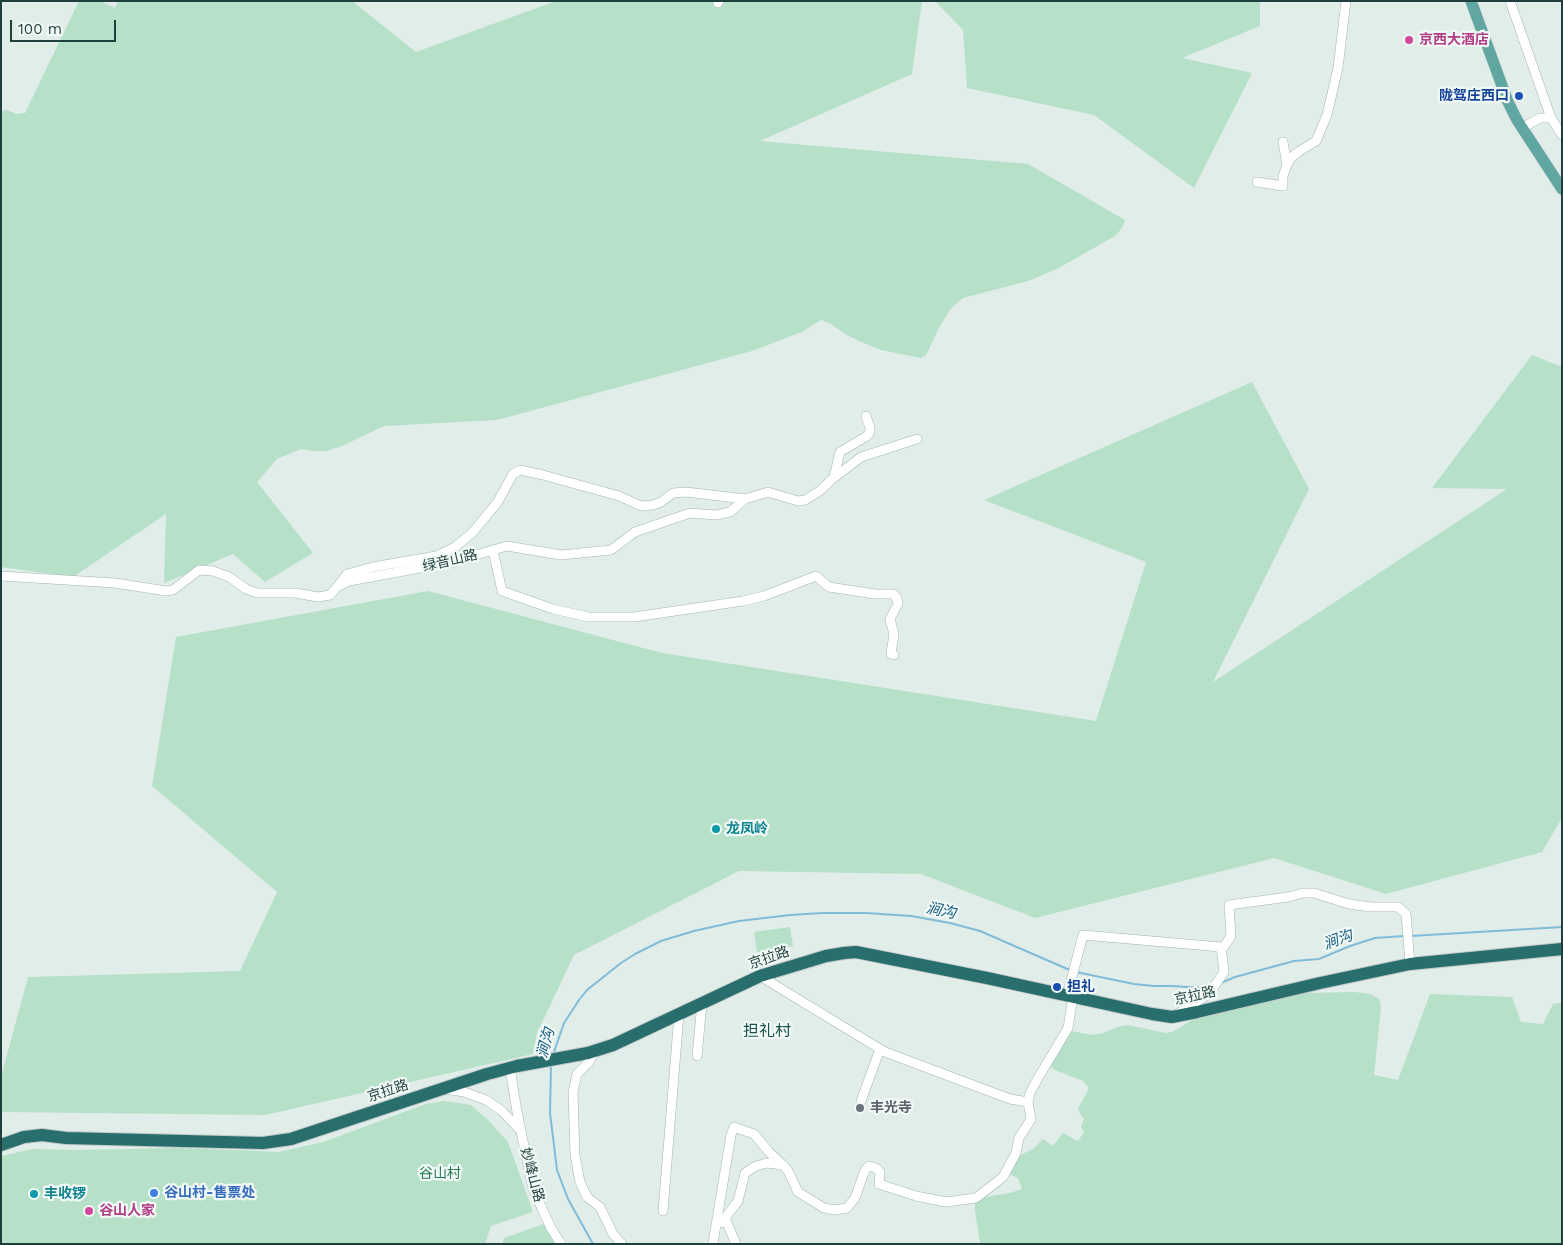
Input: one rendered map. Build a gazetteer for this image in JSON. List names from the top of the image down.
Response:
{
  "streets": {
    "highway": ["京拉路"],
    "street": ["绿音山路", "妙峰山路"]
  },
  "crossings": [
    ["京拉路", "妙峰山路"]
  ],
  "districts": ["担礼村"],
  "water": ["涧沟"],
  "parks": ["谷山村"],
  "places": [
    "京西大酒店",
    "陇驾庄西口",
    "龙凤岭",
    "担礼",
    "丰光寺",
    "谷山村-售票处",
    "丰收锣",
    "谷山人家"
  ],
  "scale_bar": "100 m"
}
